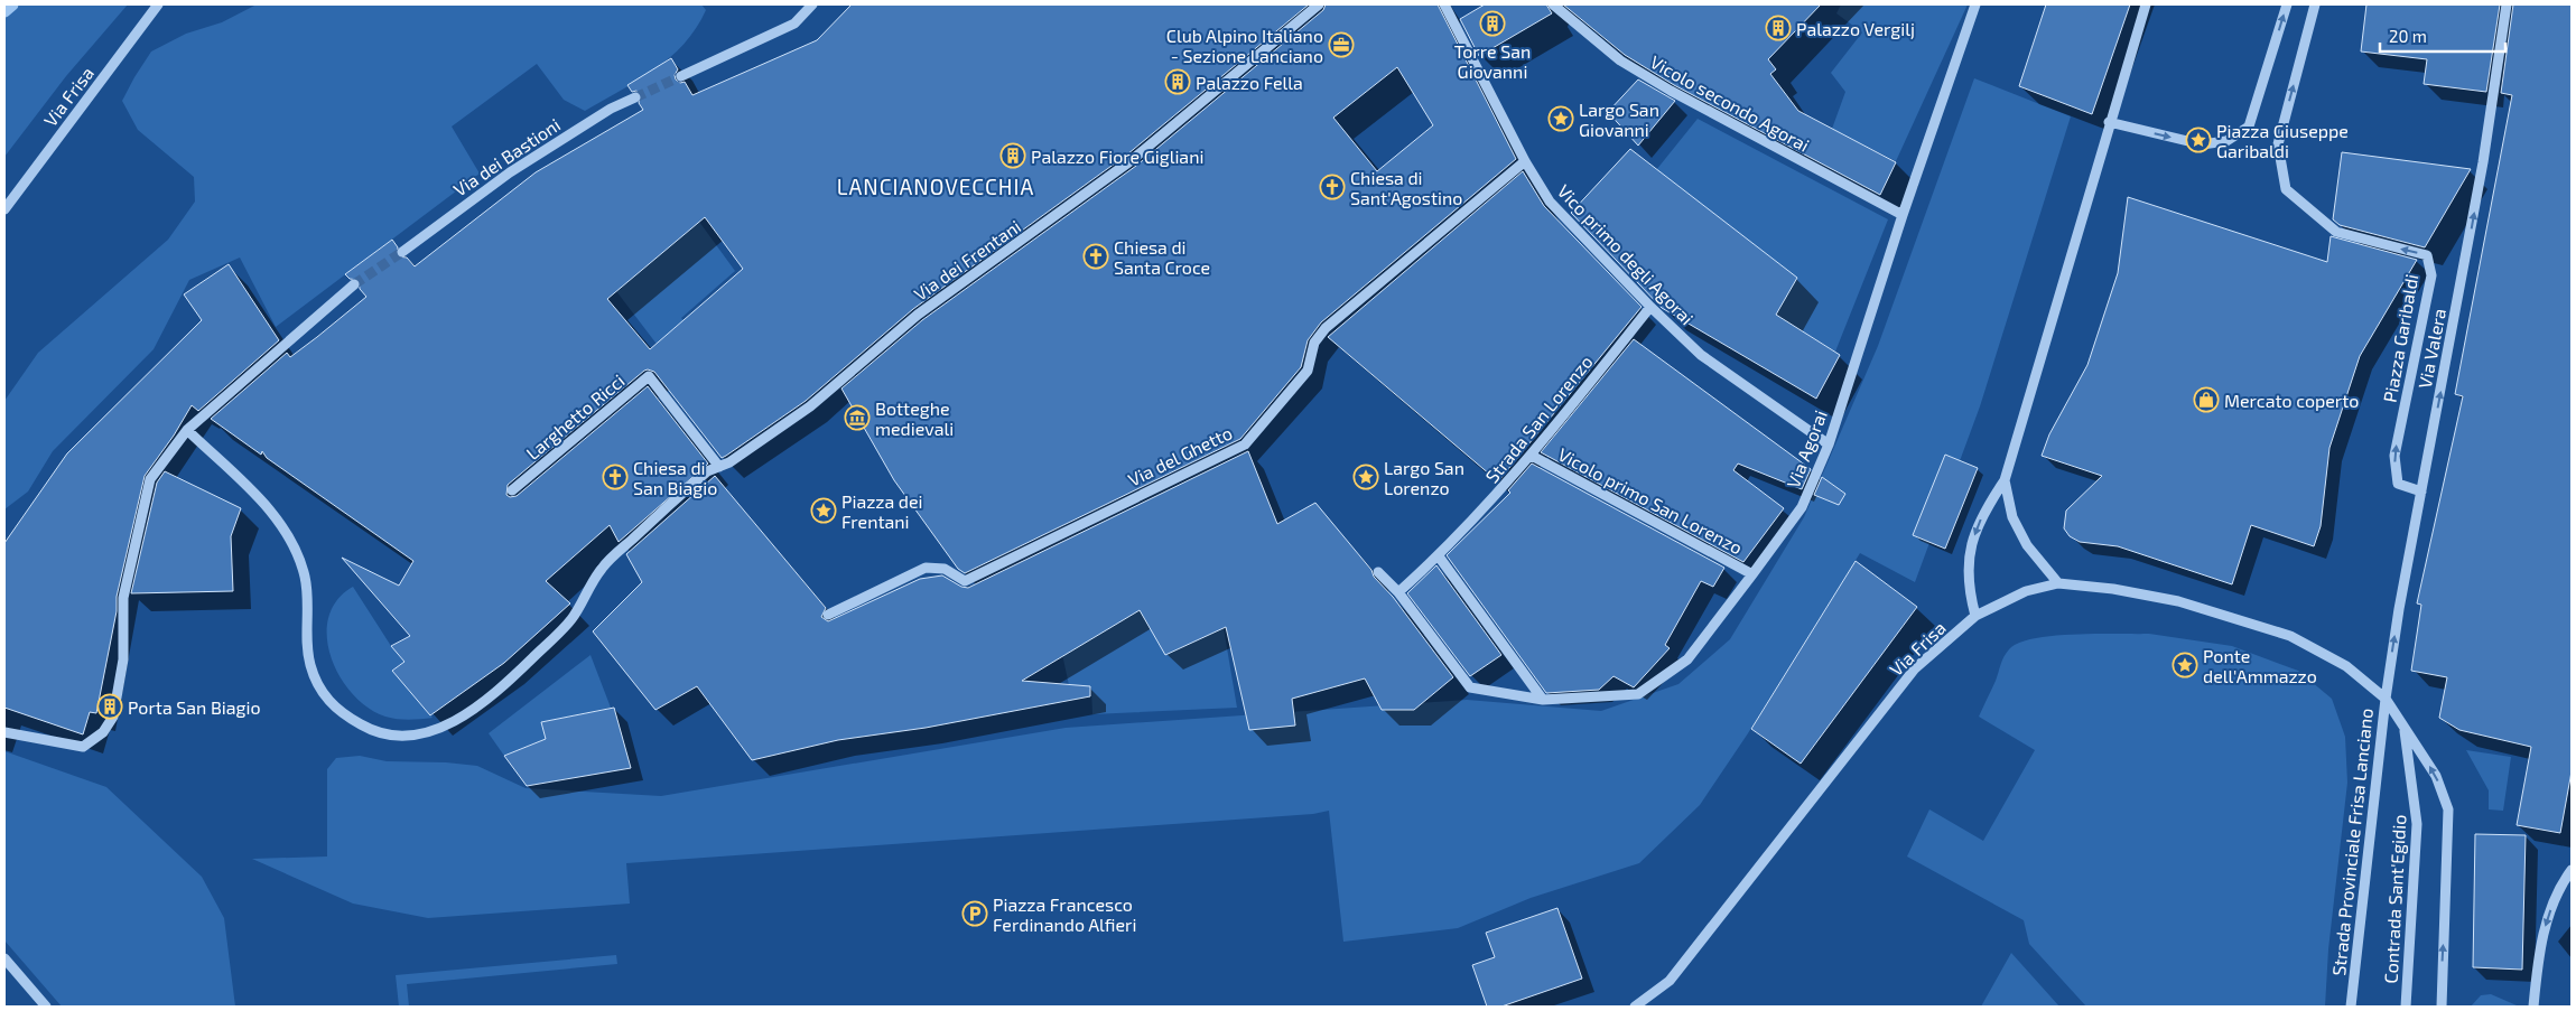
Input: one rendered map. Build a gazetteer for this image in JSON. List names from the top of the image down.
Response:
{
  "streets": {
    "street": [
      "Via Frisa",
      "Vicolo secondo Agorai",
      "Via dei Bastioni",
      "Vico primo degli Agorai",
      "Via dei Frentani",
      "Piazza Garibaldi",
      "Via Valera",
      "Larghetto Ricci",
      "Strada San Lorenzo",
      "Via Agorai",
      "Via del Ghetto",
      "Vicolo primo San Lorenzo",
      "Strada Provinciale Frisa Lanciano",
      "Contrada Sant'Egidio"
    ]
  },
  "crossings": [
    ["Via Frisa", "Strada Provinciale Frisa Lanciano"],
    ["Vicolo secondo Agorai", "Via Agorai"],
    ["Vico primo degli Agorai", "Strada San Lorenzo"],
    ["Vico primo degli Agorai", "Via Agorai"],
    ["Vico primo degli Agorai", "Via del Ghetto"],
    ["Via dei Frentani", "Larghetto Ricci"],
    ["Piazza Garibaldi", "Via Valera"],
    ["Via Valera", "Strada Provinciale Frisa Lanciano"],
    ["Strada San Lorenzo", "Via Agorai"],
    ["Strada San Lorenzo", "Vicolo primo San Lorenzo"],
    ["Via Agorai", "Vicolo primo San Lorenzo"]
  ],
  "one_way": ["Piazza Garibaldi", "Via Valera"],
  "districts": ["LANCIANOVECCHIA"],
  "places": {
    "building": [
      "Torre San Giovanni",
      "Palazzo Vergilj",
      "Palazzo Fella",
      "Palazzo Fiore Gigliani",
      "Porta San Biagio"
    ],
    "office": ["Club Alpino Italiano - Sezione Lanciano"],
    "place": [
      "Largo San Giovanni",
      "Piazza Giuseppe Garibaldi",
      "Largo San Lorenzo",
      "Piazza dei Frentani",
      "Ponte dell'Ammazzo"
    ],
    "church": ["Chiesa di Sant'Agostino", "Chiesa di Santa Croce", "Chiesa di San Biagio"],
    "shop": ["Mercato coperto"],
    "museum": ["Botteghe medievali"],
    "parking": ["Piazza Francesco Ferdinando Alfieri"]
  },
  "scale_bar": "20 m"
}
